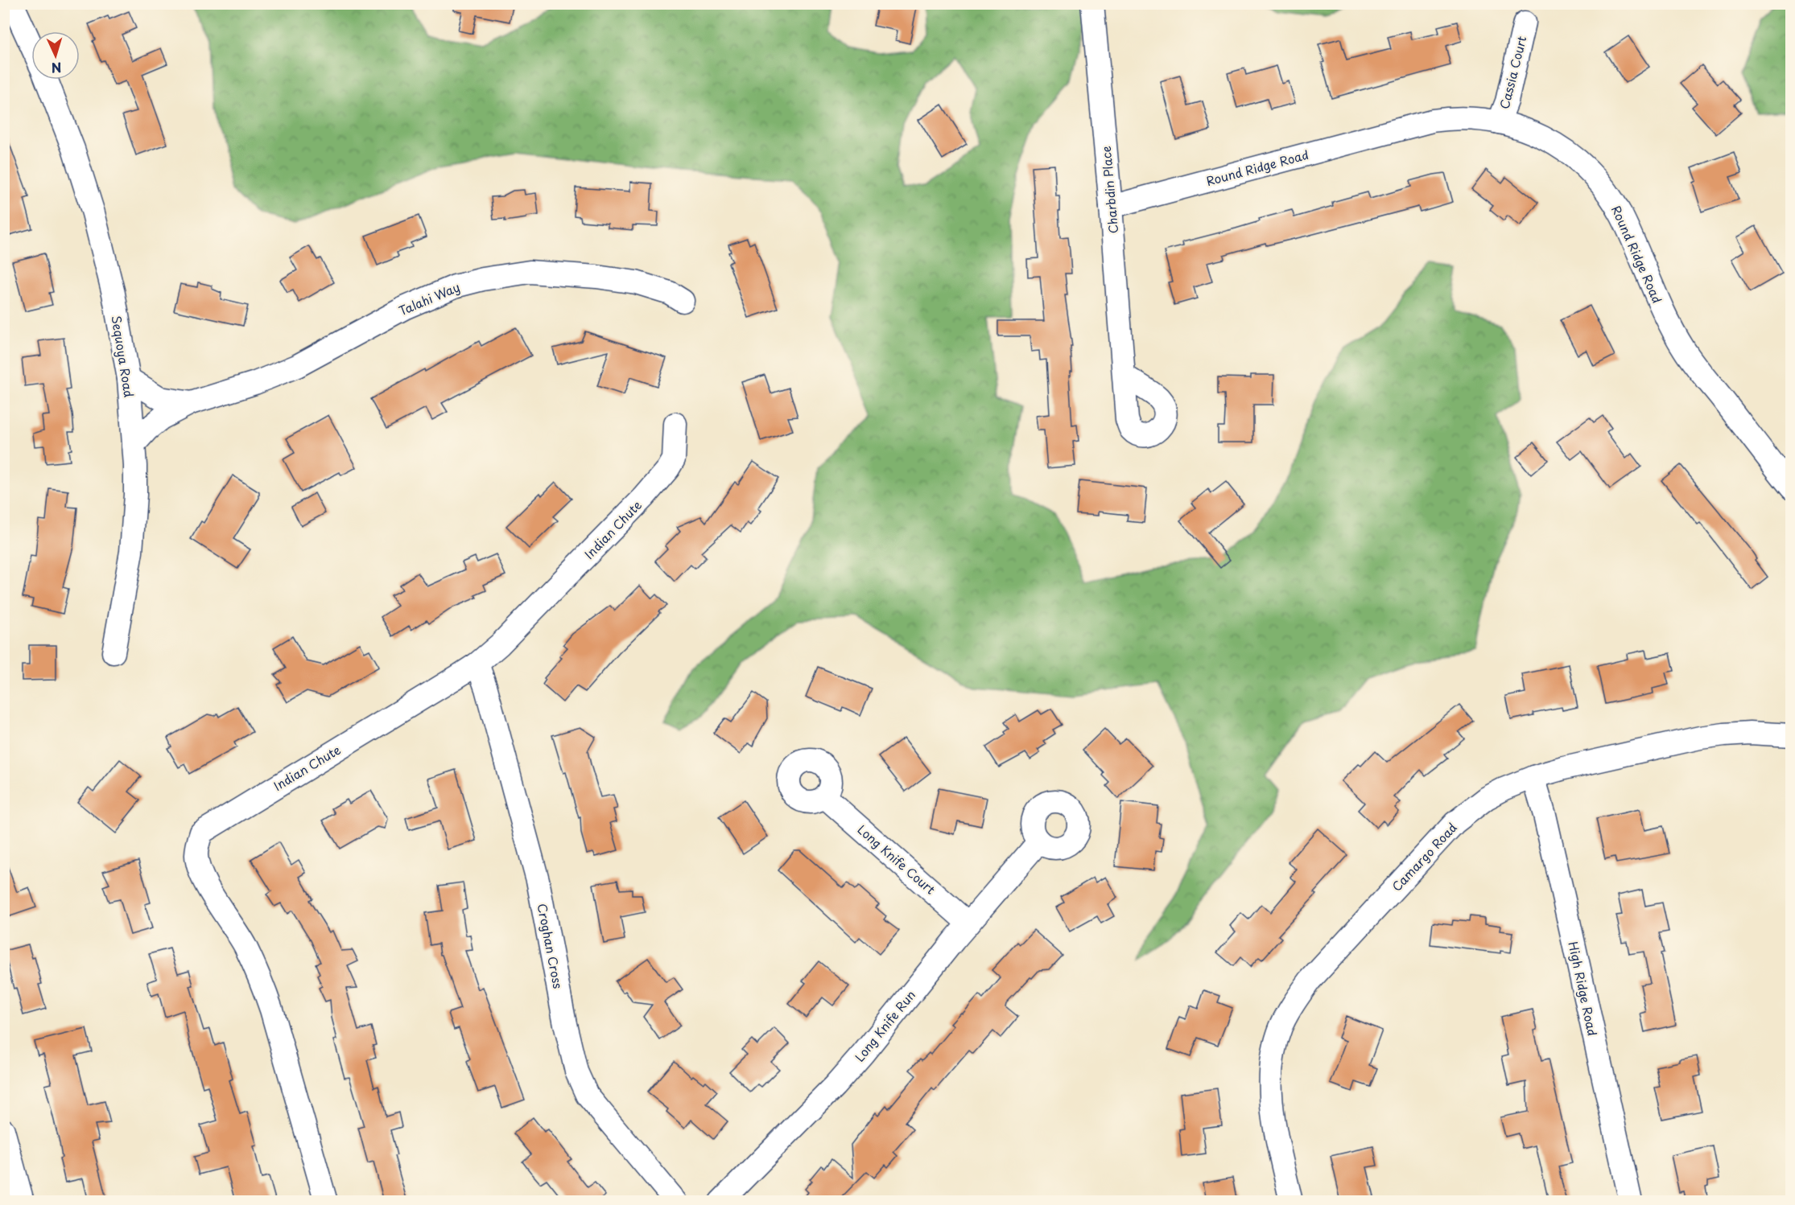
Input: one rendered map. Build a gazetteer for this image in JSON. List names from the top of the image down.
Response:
{
  "streets": {
    "street": [
      "Cassia Court",
      "Round Ridge Road",
      "Charbdin Place",
      "Talahi Way",
      "Sequoya Road",
      "Indian Chute",
      "Camargo Road",
      "Long Knife Court",
      "Croghan Cross",
      "High Ridge Road",
      "Long Knife Run"
    ]
  },
  "crossings": [
    ["Cassia Court", "Round Ridge Road"],
    ["Round Ridge Road", "Charbdin Place"],
    ["Talahi Way", "Sequoya Road"],
    ["Indian Chute", "Croghan Cross"],
    ["Camargo Road", "High Ridge Road"],
    ["Long Knife Court", "Long Knife Run"]
  ],
  "north": "bottom"
}
